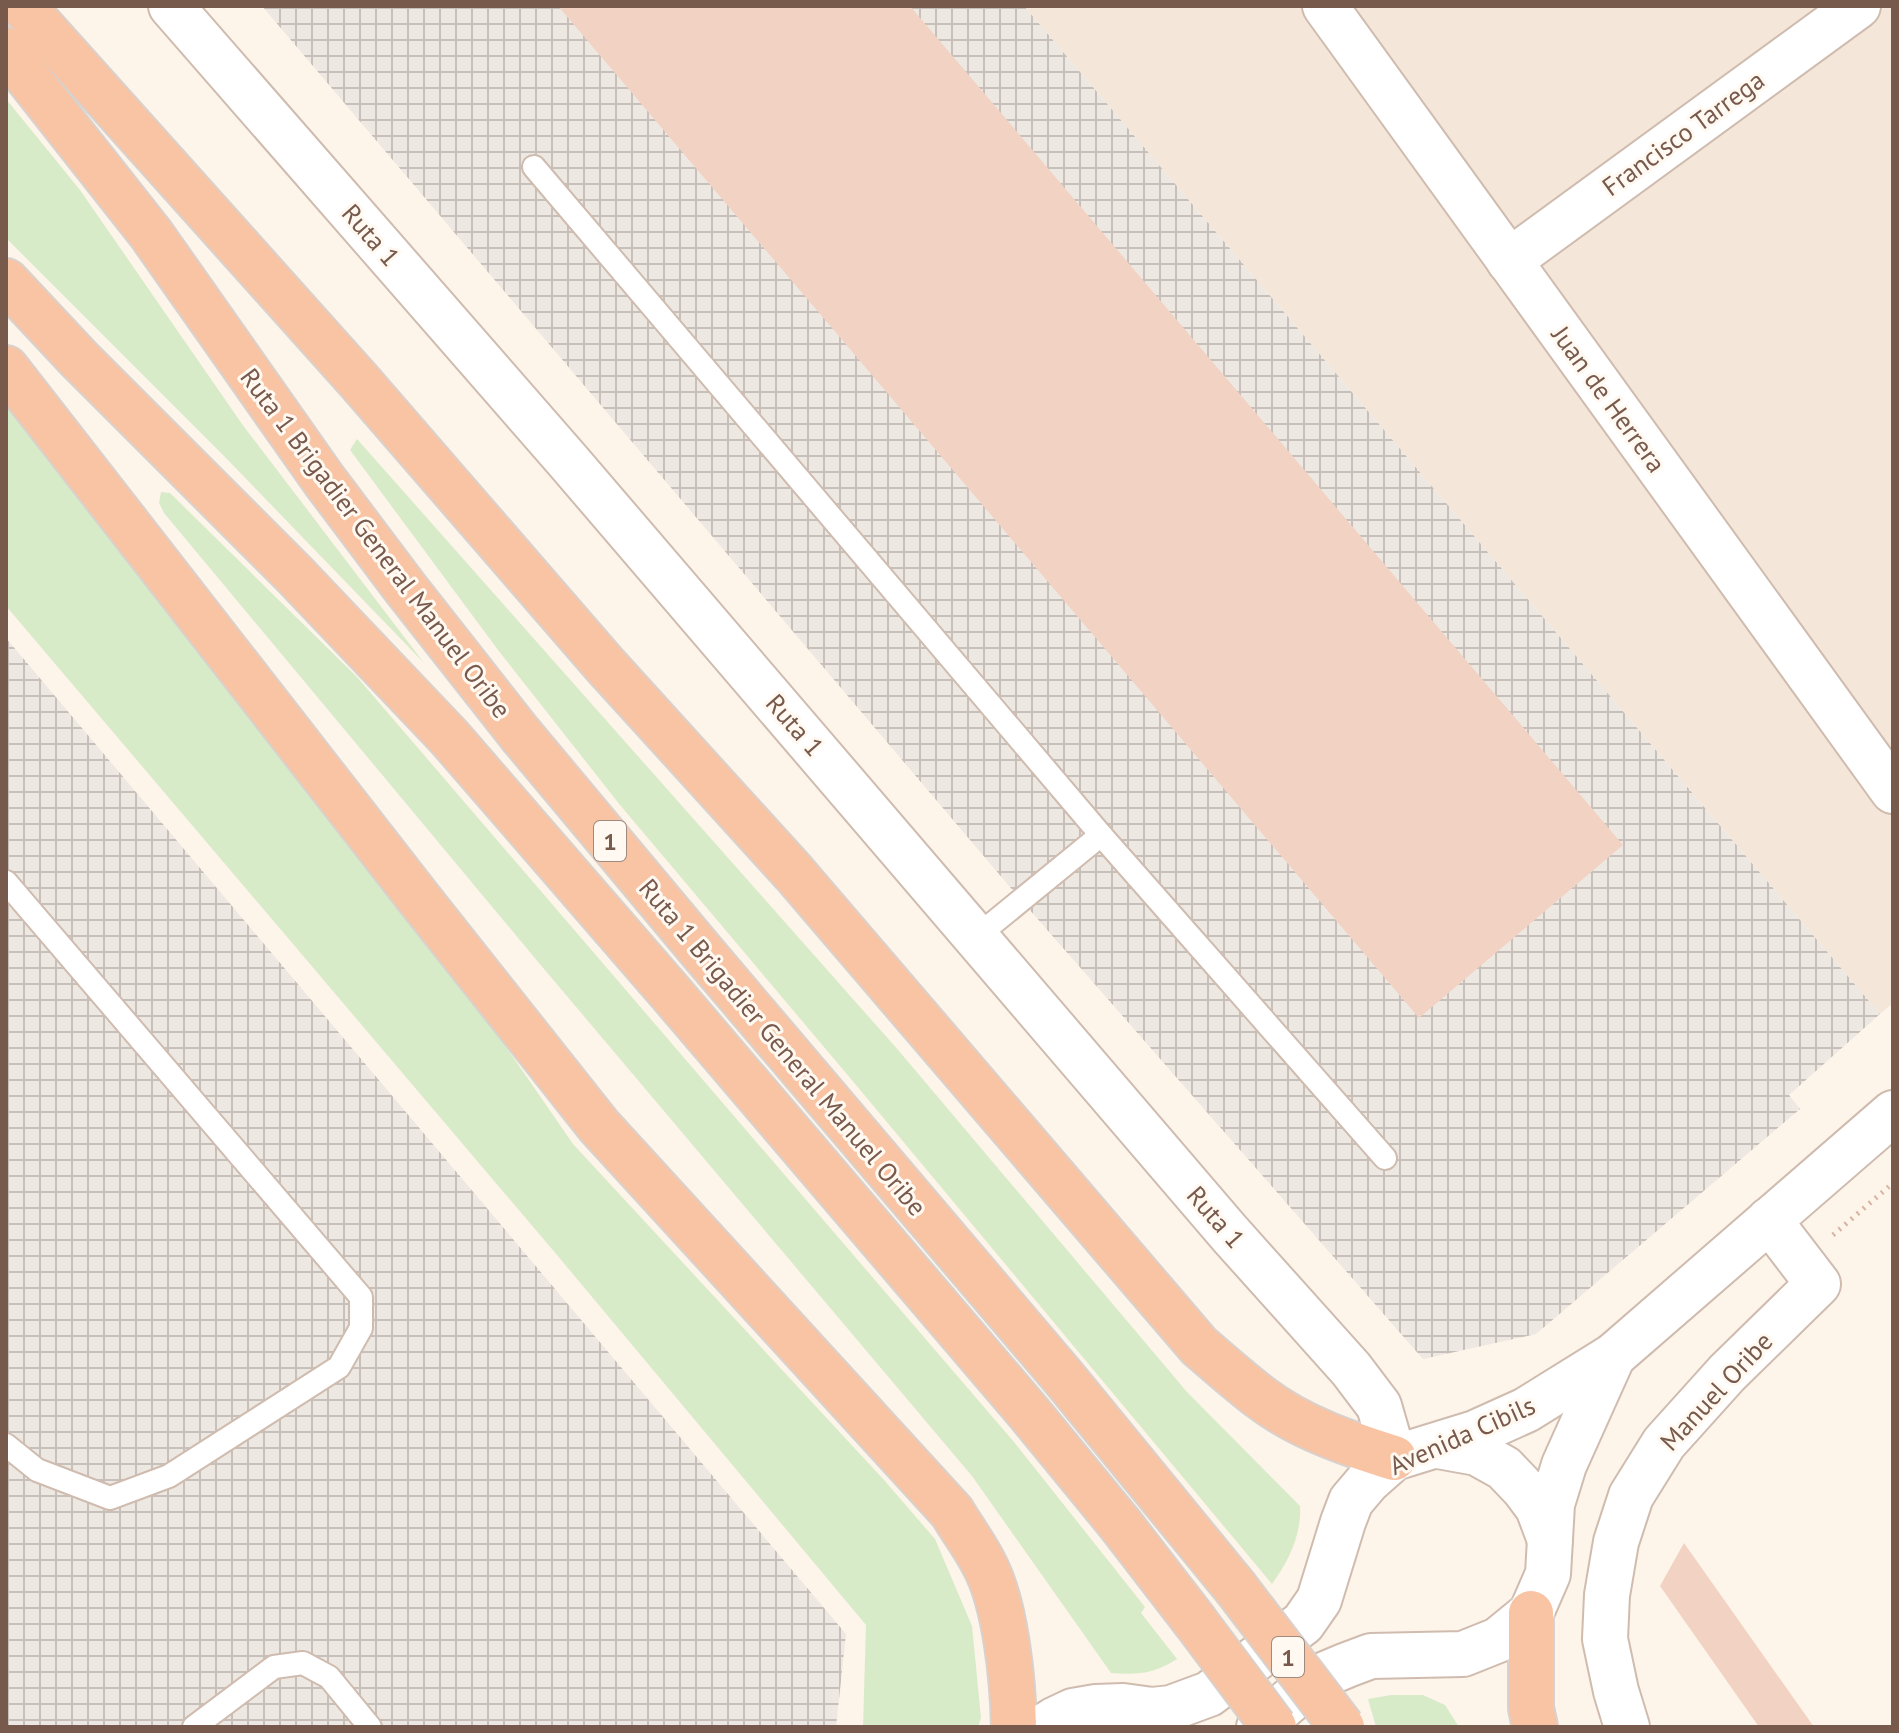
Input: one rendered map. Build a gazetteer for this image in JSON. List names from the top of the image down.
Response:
{
  "streets": {
    "highway": ["Ruta 1 Brigadier General Manuel Oribe", "1"],
    "street": [
      "Francisco Tarrega",
      "Ruta 1",
      "Juan de Herrera",
      "Manuel Oribe",
      "Avenida Cibils"
    ]
  },
  "crossings": [
    ["Francisco Tarrega", "Juan de Herrera"],
    ["Ruta 1", "Avenida Cibils"],
    ["Manuel Oribe", "Avenida Cibils"]
  ]
}
